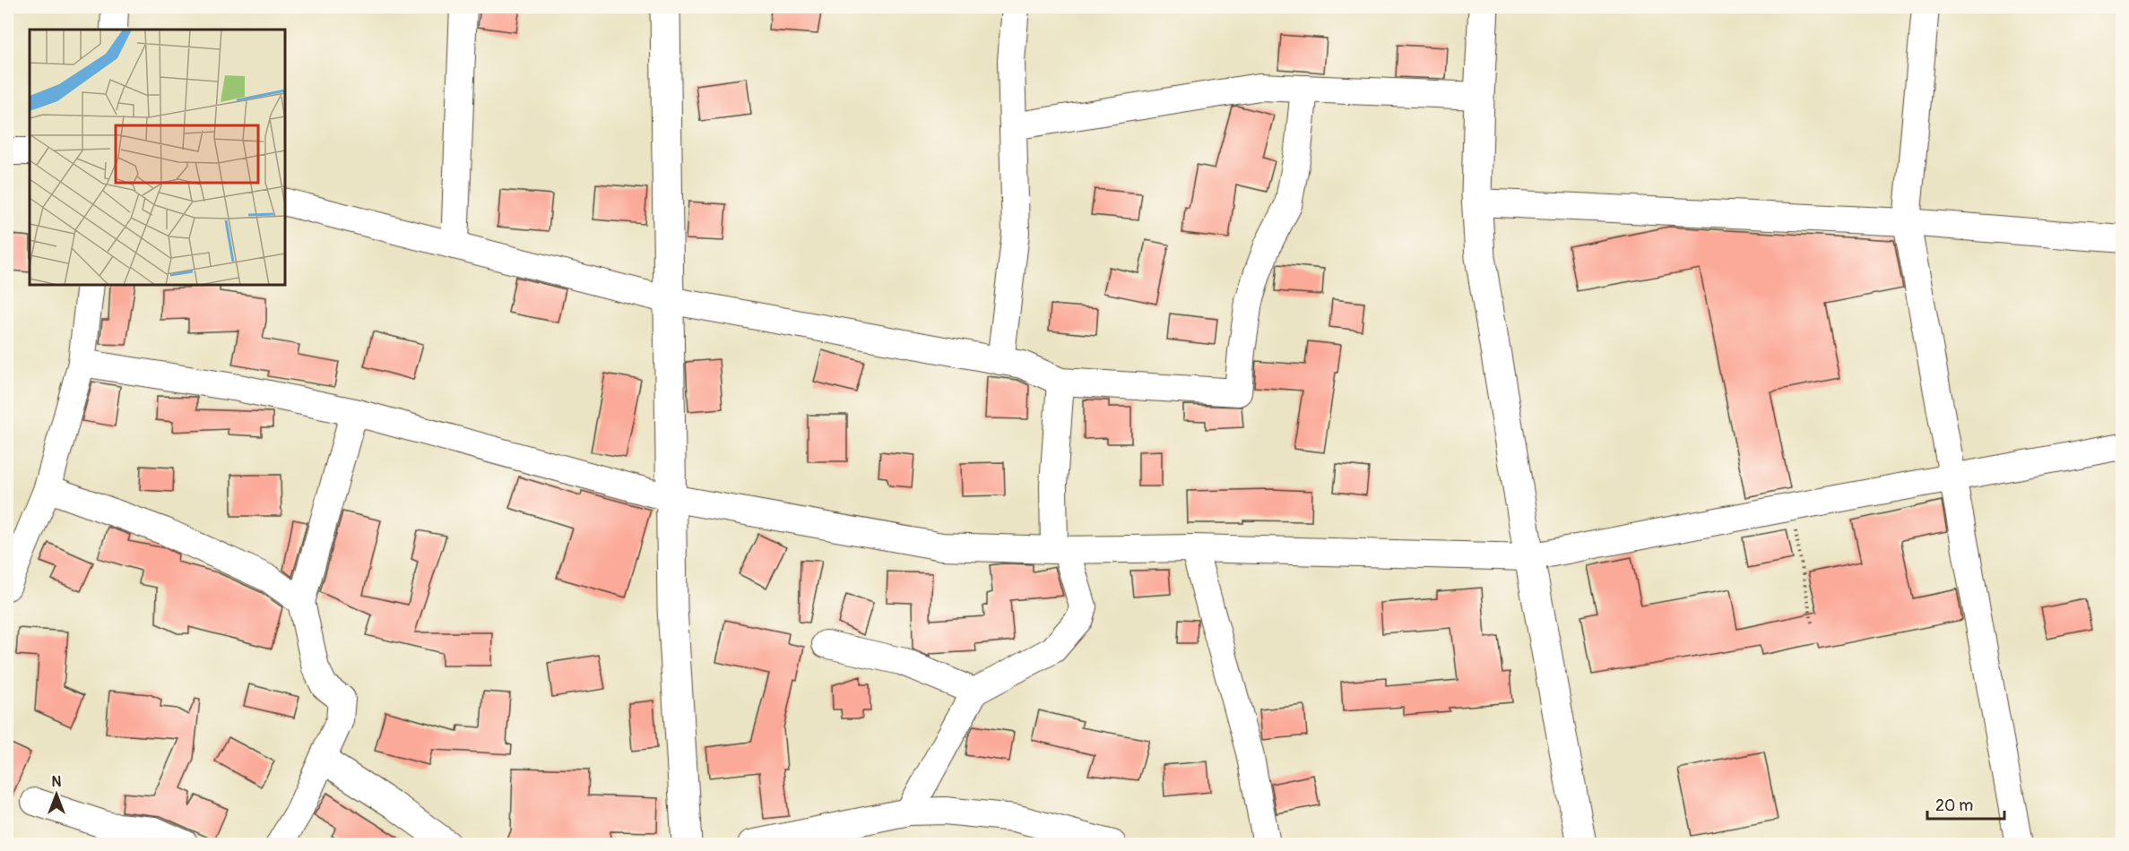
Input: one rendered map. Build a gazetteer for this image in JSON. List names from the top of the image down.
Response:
{
  "scale_bar": "20 m",
  "north": "top"
}
